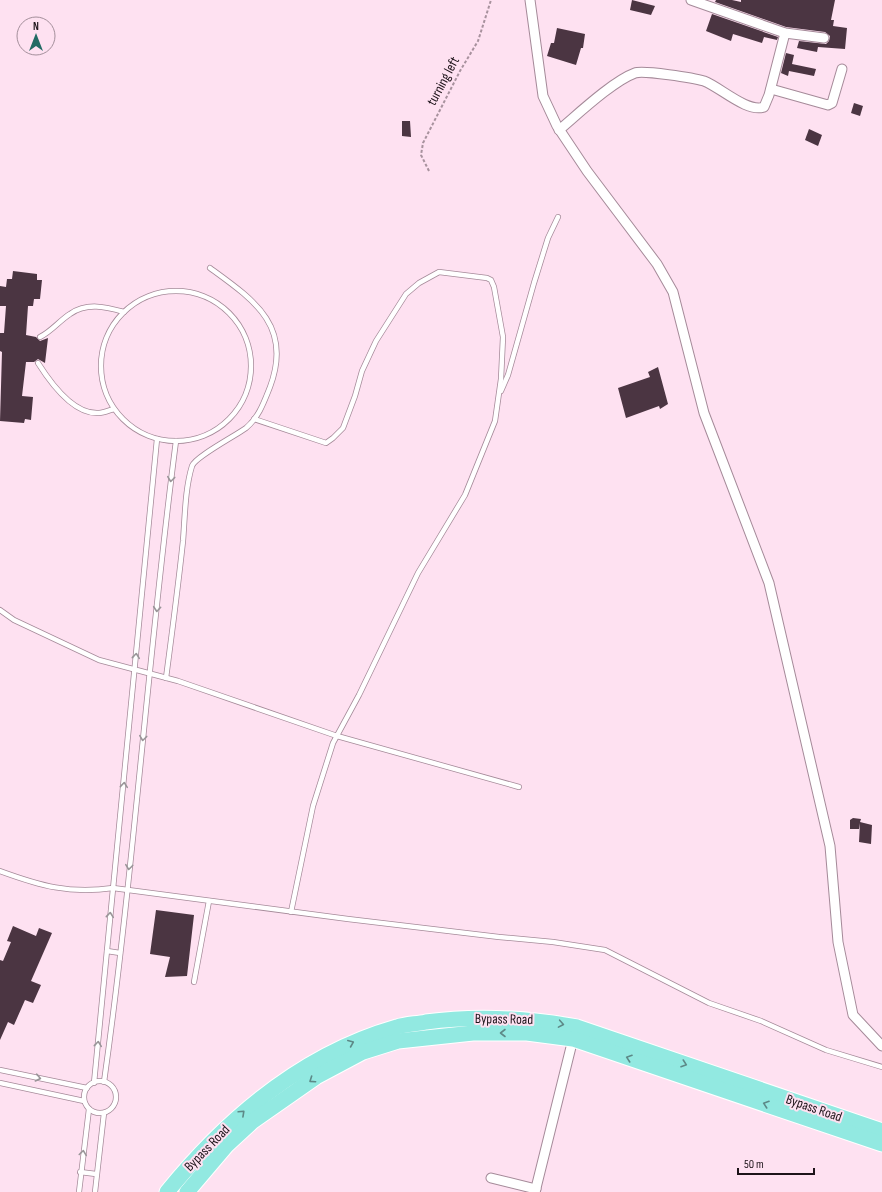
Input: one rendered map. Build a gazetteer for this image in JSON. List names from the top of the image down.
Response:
{
  "streets": {
    "main road": ["Bypass Road"],
    "path": ["turning left"]
  },
  "scale_bar": "50 m",
  "north": "top"
}
